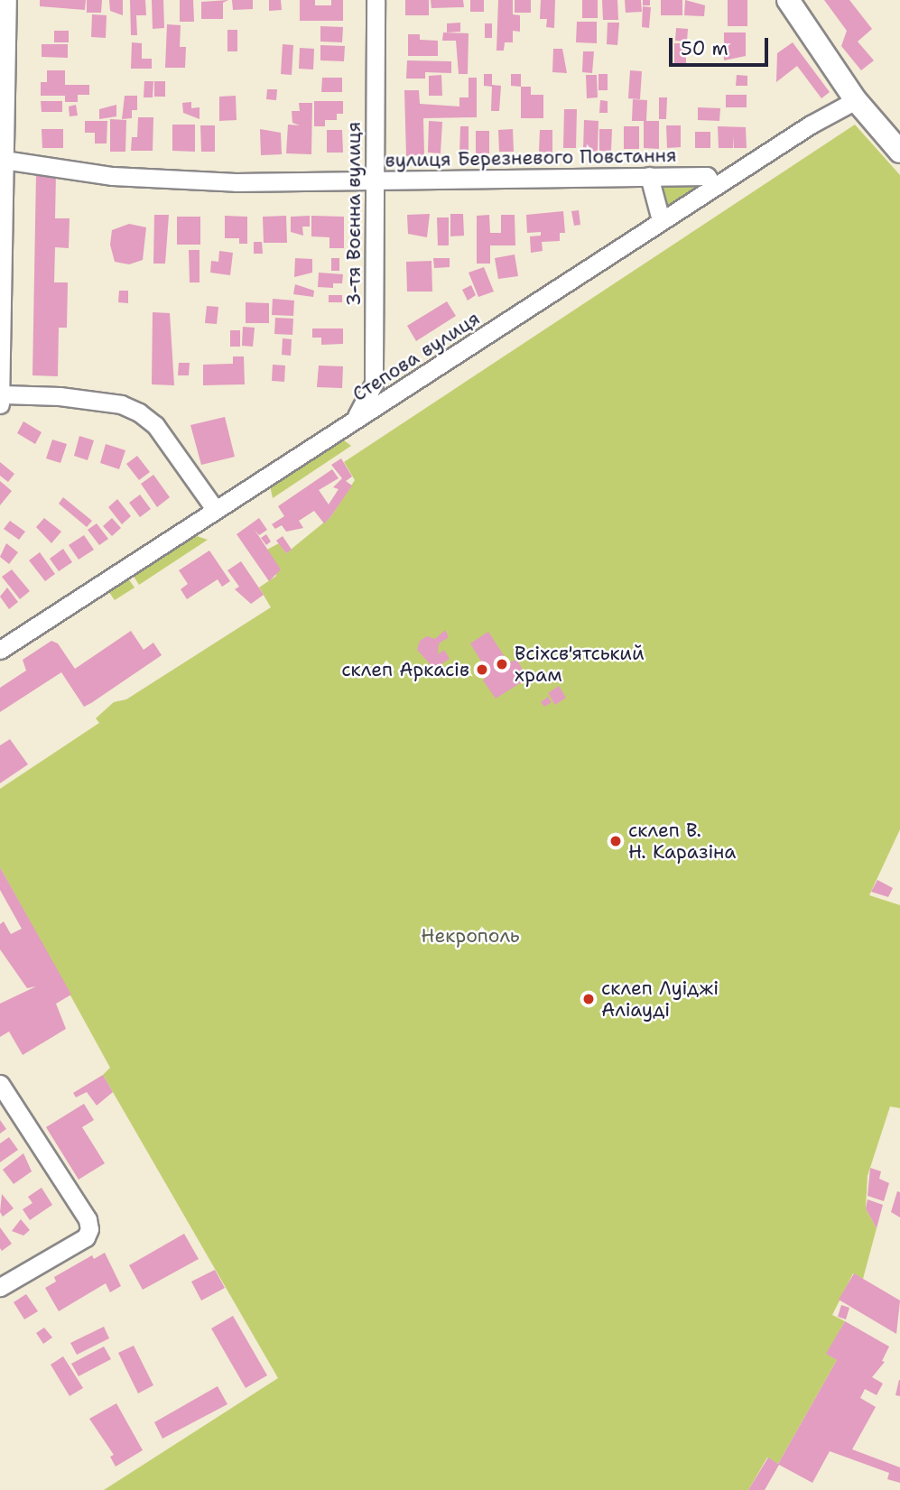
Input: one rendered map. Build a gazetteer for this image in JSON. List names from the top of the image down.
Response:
{
  "streets": {
    "street": ["вулиця Березневого Повстання", "3-тя Воєнна вулиця", "Степова вулиця"]
  },
  "crossings": [
    ["вулиця Березневого Повстання", "3-тя Воєнна вулиця"],
    ["вулиця Березневого Повстання", "Степова вулиця"],
    ["3-тя Воєнна вулиця", "Степова вулиця"]
  ],
  "parks": ["Некрополь"],
  "places": [
    "Всіхсв'ятський храм",
    "склеп Аркасів",
    "склеп В. Н. Каразіна",
    "склеп Луіджі Аліауді"
  ],
  "scale_bar": "50 m"
}
